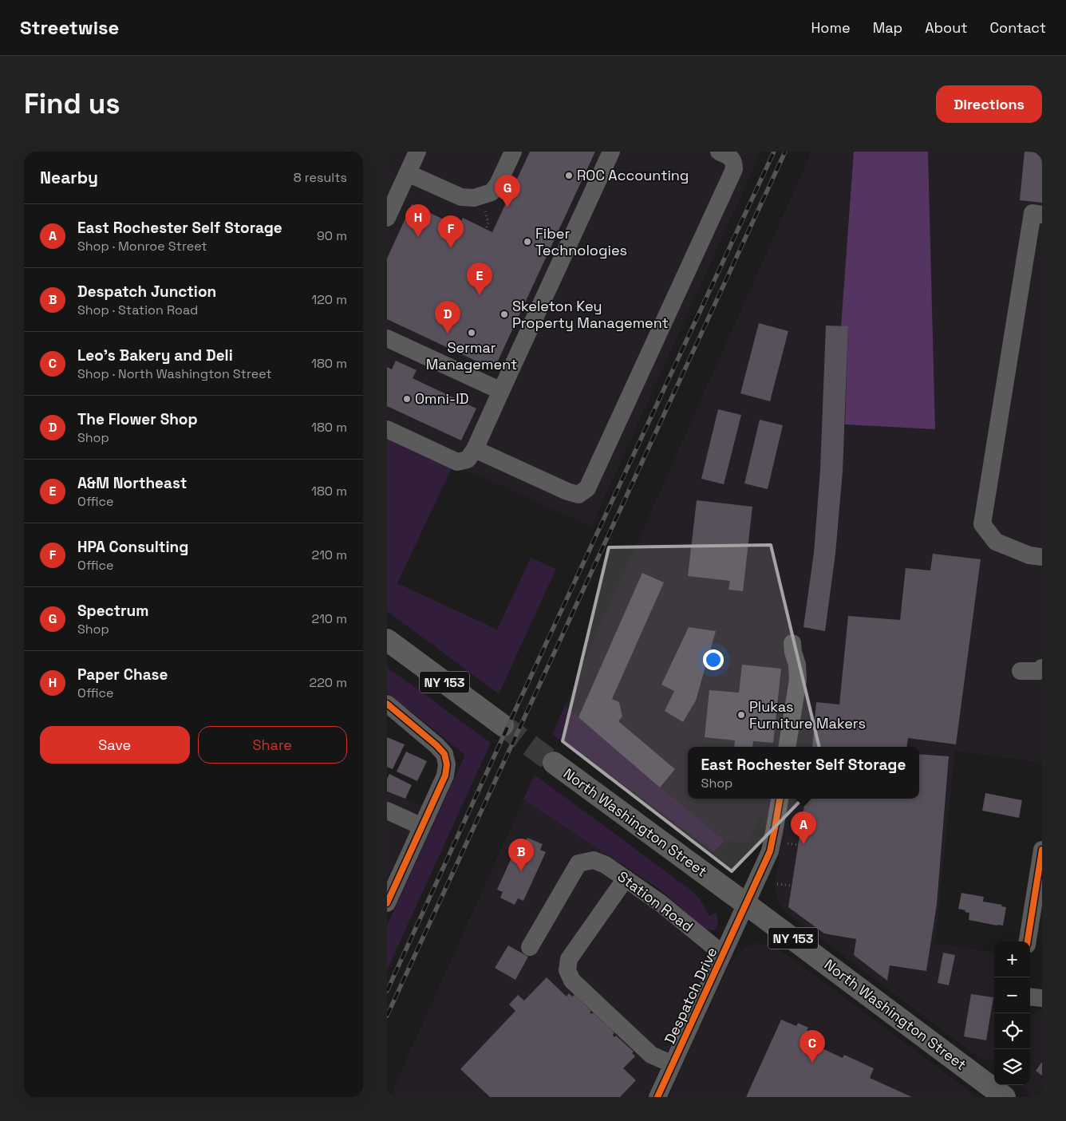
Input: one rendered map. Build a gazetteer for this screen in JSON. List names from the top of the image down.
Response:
{
  "streets": {
    "main road": ["NY 153", "North Washington Street"],
    "street": ["Station Road", "Despatch Drive"]
  },
  "crossings": [
    ["North Washington Street", "Despatch Drive"],
    ["Station Road", "Despatch Drive"]
  ],
  "places": [
    "ROC Accounting",
    "Fiber Technologies",
    "Skeleton Key Property Management",
    "Sermar Management",
    "Omni-ID",
    "Plukas Furniture Makers"
  ],
  "page": {
    "header": "Streetwise",
    "nav": [
      "Home",
      "Map",
      "About",
      "Contact"
    ],
    "buttons": [
      "Directions",
      ["Save", "Share"]
    ],
    "title": "Find us",
    "heading": ["Nearby", "8 results"],
    "pins": [
      "G",
      "H",
      "F",
      "E",
      "D",
      "A",
      "B",
      "C"
    ],
    "list": [
      {
        "mark": "A",
        "name": "East Rochester Self Storage",
        "note": "Shop · Monroe Street",
        "value": "90 m"
      },
      {
        "mark": "B",
        "name": "Despatch Junction",
        "note": "Shop · Station Road",
        "value": "120 m"
      },
      {
        "mark": "C",
        "name": "Leo's Bakery and Deli",
        "note": "Shop · North Washington Street",
        "value": "180 m"
      },
      {
        "mark": "D",
        "name": "The Flower Shop",
        "note": "Shop",
        "value": "180 m"
      },
      {
        "mark": "E",
        "name": "A&M Northeast",
        "note": "Office",
        "value": "180 m"
      },
      {
        "mark": "F",
        "name": "HPA Consulting",
        "note": "Office",
        "value": "210 m"
      },
      {
        "mark": "G",
        "name": "Spectrum",
        "note": "Shop",
        "value": "210 m"
      },
      {
        "mark": "H",
        "name": "Paper Chase",
        "note": "Office",
        "value": "220 m"
      }
    ],
    "popup": ["East Rochester Self Storage", "Shop"],
    "map_buttons": ["+", "−"]
  }
}
